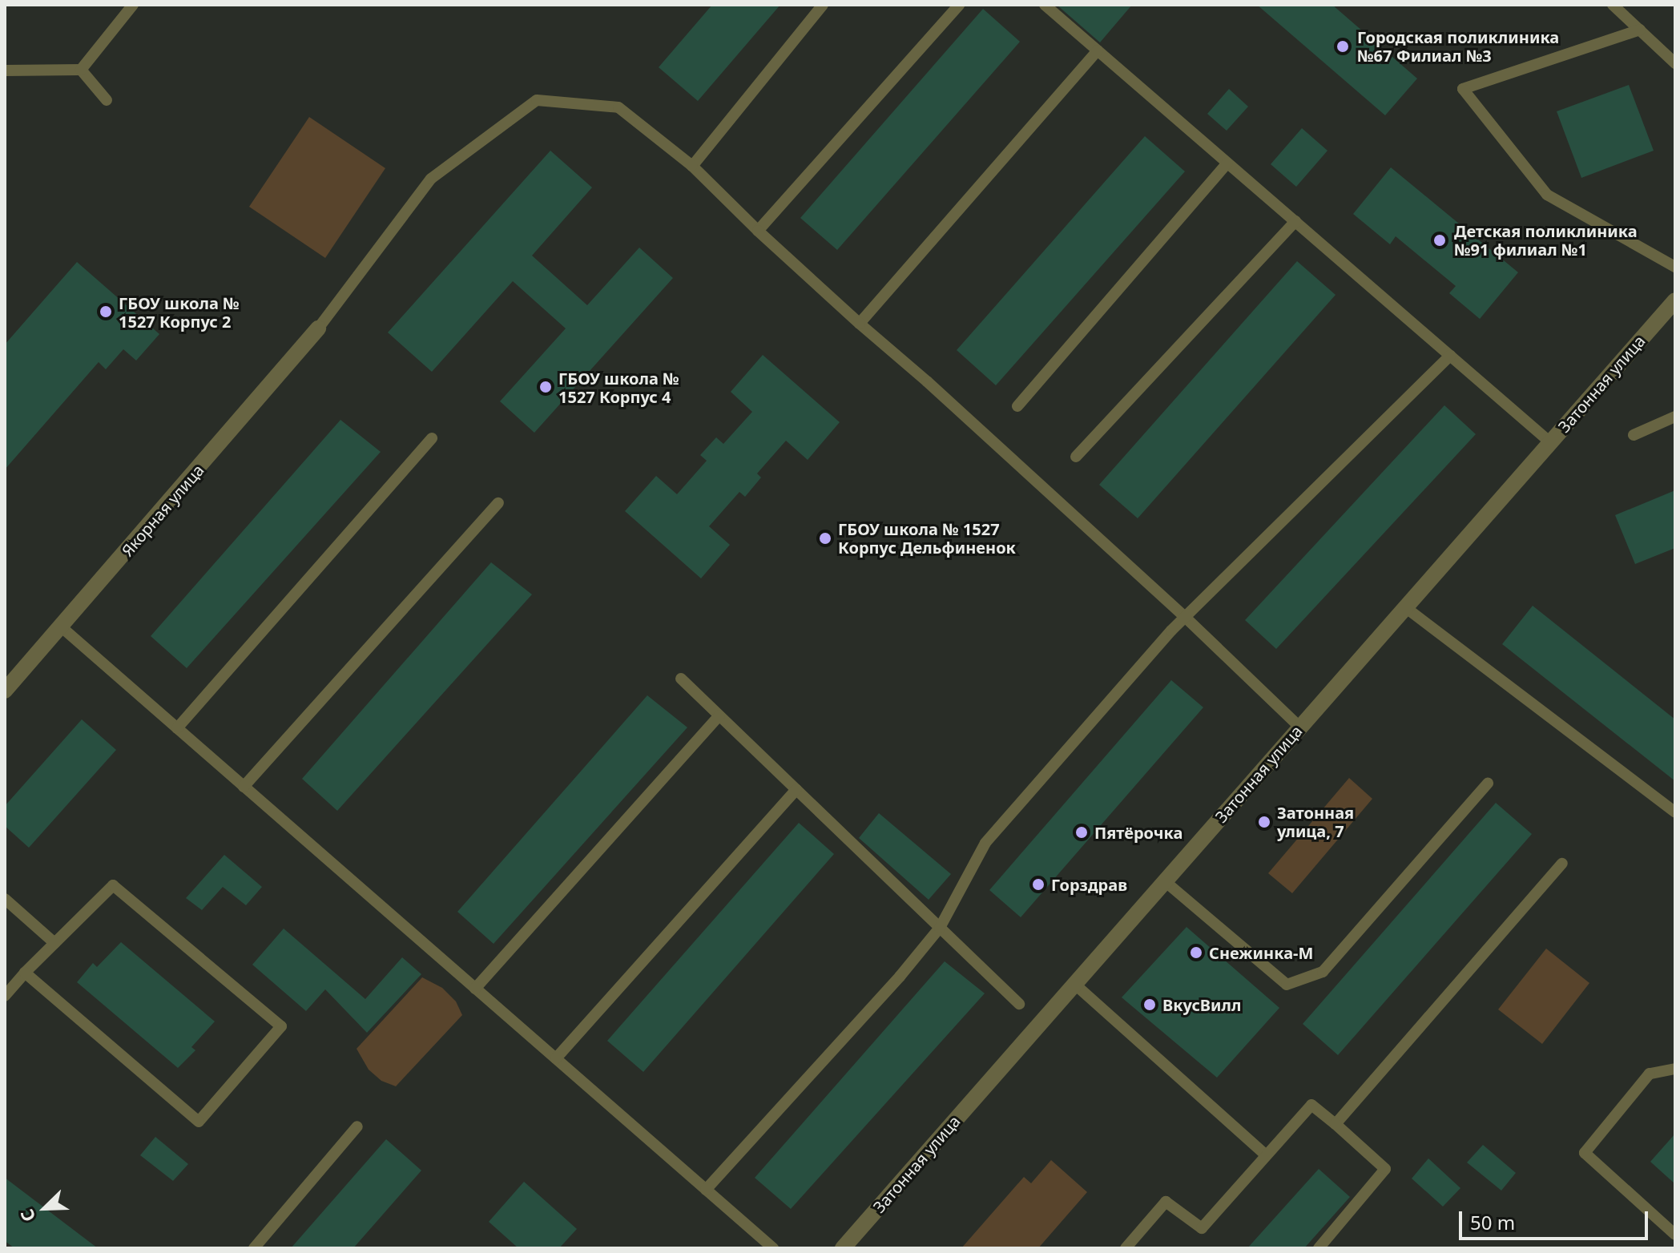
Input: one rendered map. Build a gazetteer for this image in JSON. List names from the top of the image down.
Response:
{
  "streets": {
    "street": ["Затонная улица", "Якорная улица"]
  },
  "places": [
    "Городская поликлиника №67 Филиал №3",
    "Детская поликлиника №91 филиал №1",
    "ГБОУ школа № 1527 Корпус 2",
    "ГБОУ школа № 1527 Корпус 4",
    "ГБОУ школа № 1527 Корпус Дельфиненок",
    "Затонная улица, 7",
    "Пятёрочка",
    "Горздрав",
    "Снежинка-М",
    "ВкусВилл"
  ],
  "scale_bar": "50 m",
  "north": "bottom left"
}
